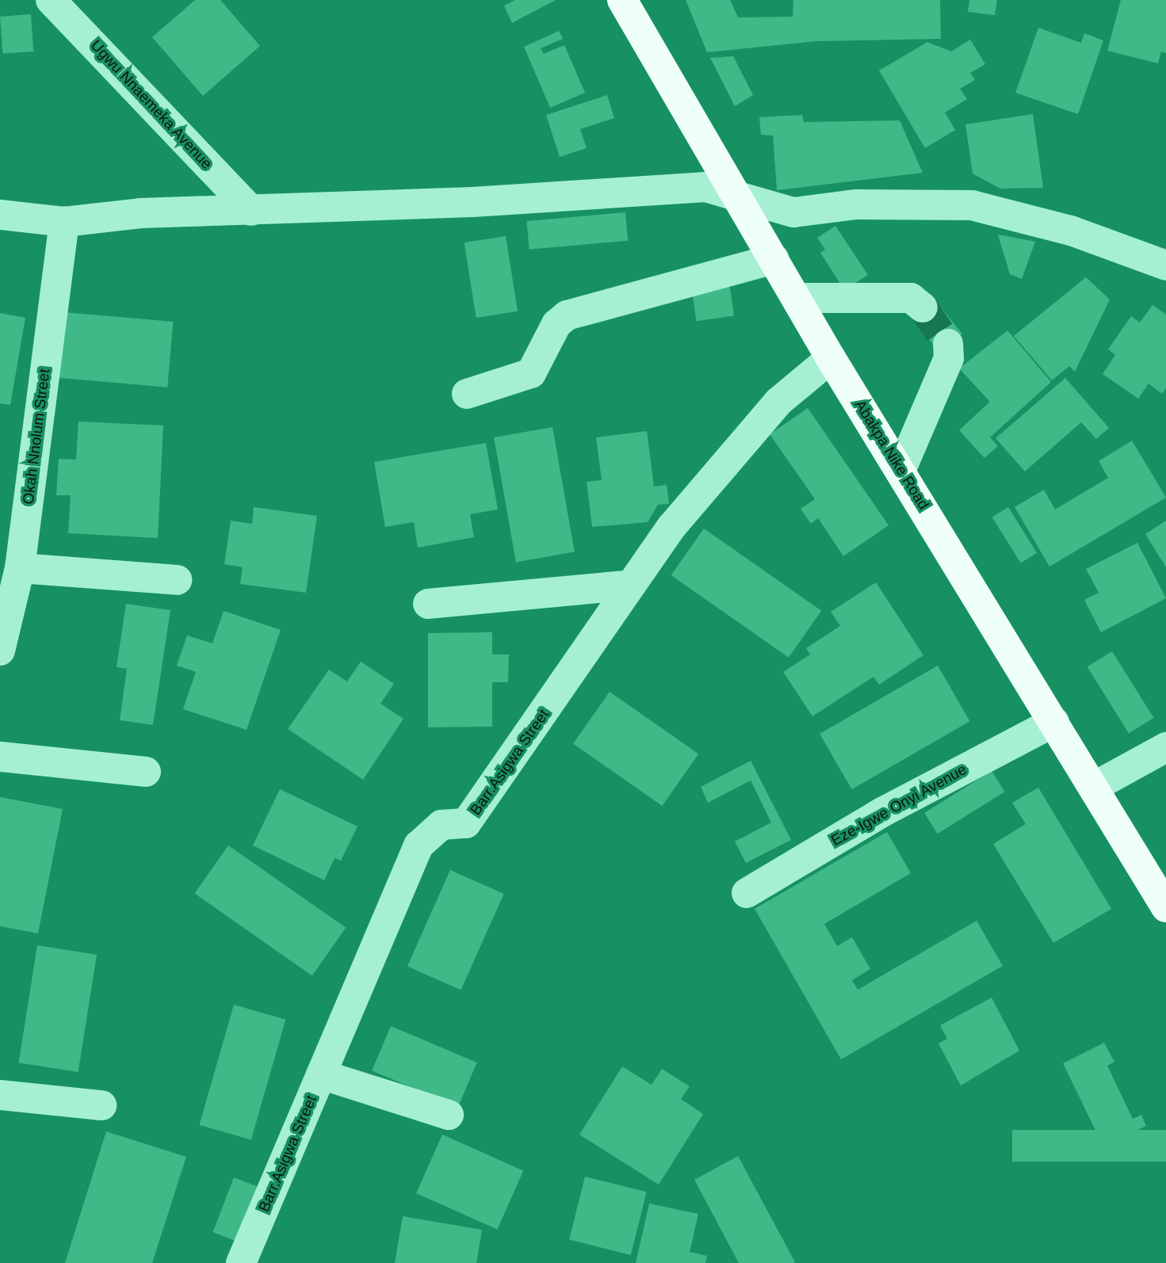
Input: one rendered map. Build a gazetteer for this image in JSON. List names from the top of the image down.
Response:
{
  "streets": {
    "main road": ["Abakpa Nike Road"],
    "street": [
      "Ugwu Nnaemeka Avenue",
      "Okah Nnolum Street",
      "Barr.Asigwa Street",
      "Eze-Igwe Onyi Avenue"
    ]
  },
  "crossings": [
    ["Abakpa Nike Road", "Barr.Asigwa Street"],
    ["Abakpa Nike Road", "Eze-Igwe Onyi Avenue"]
  ]
}
